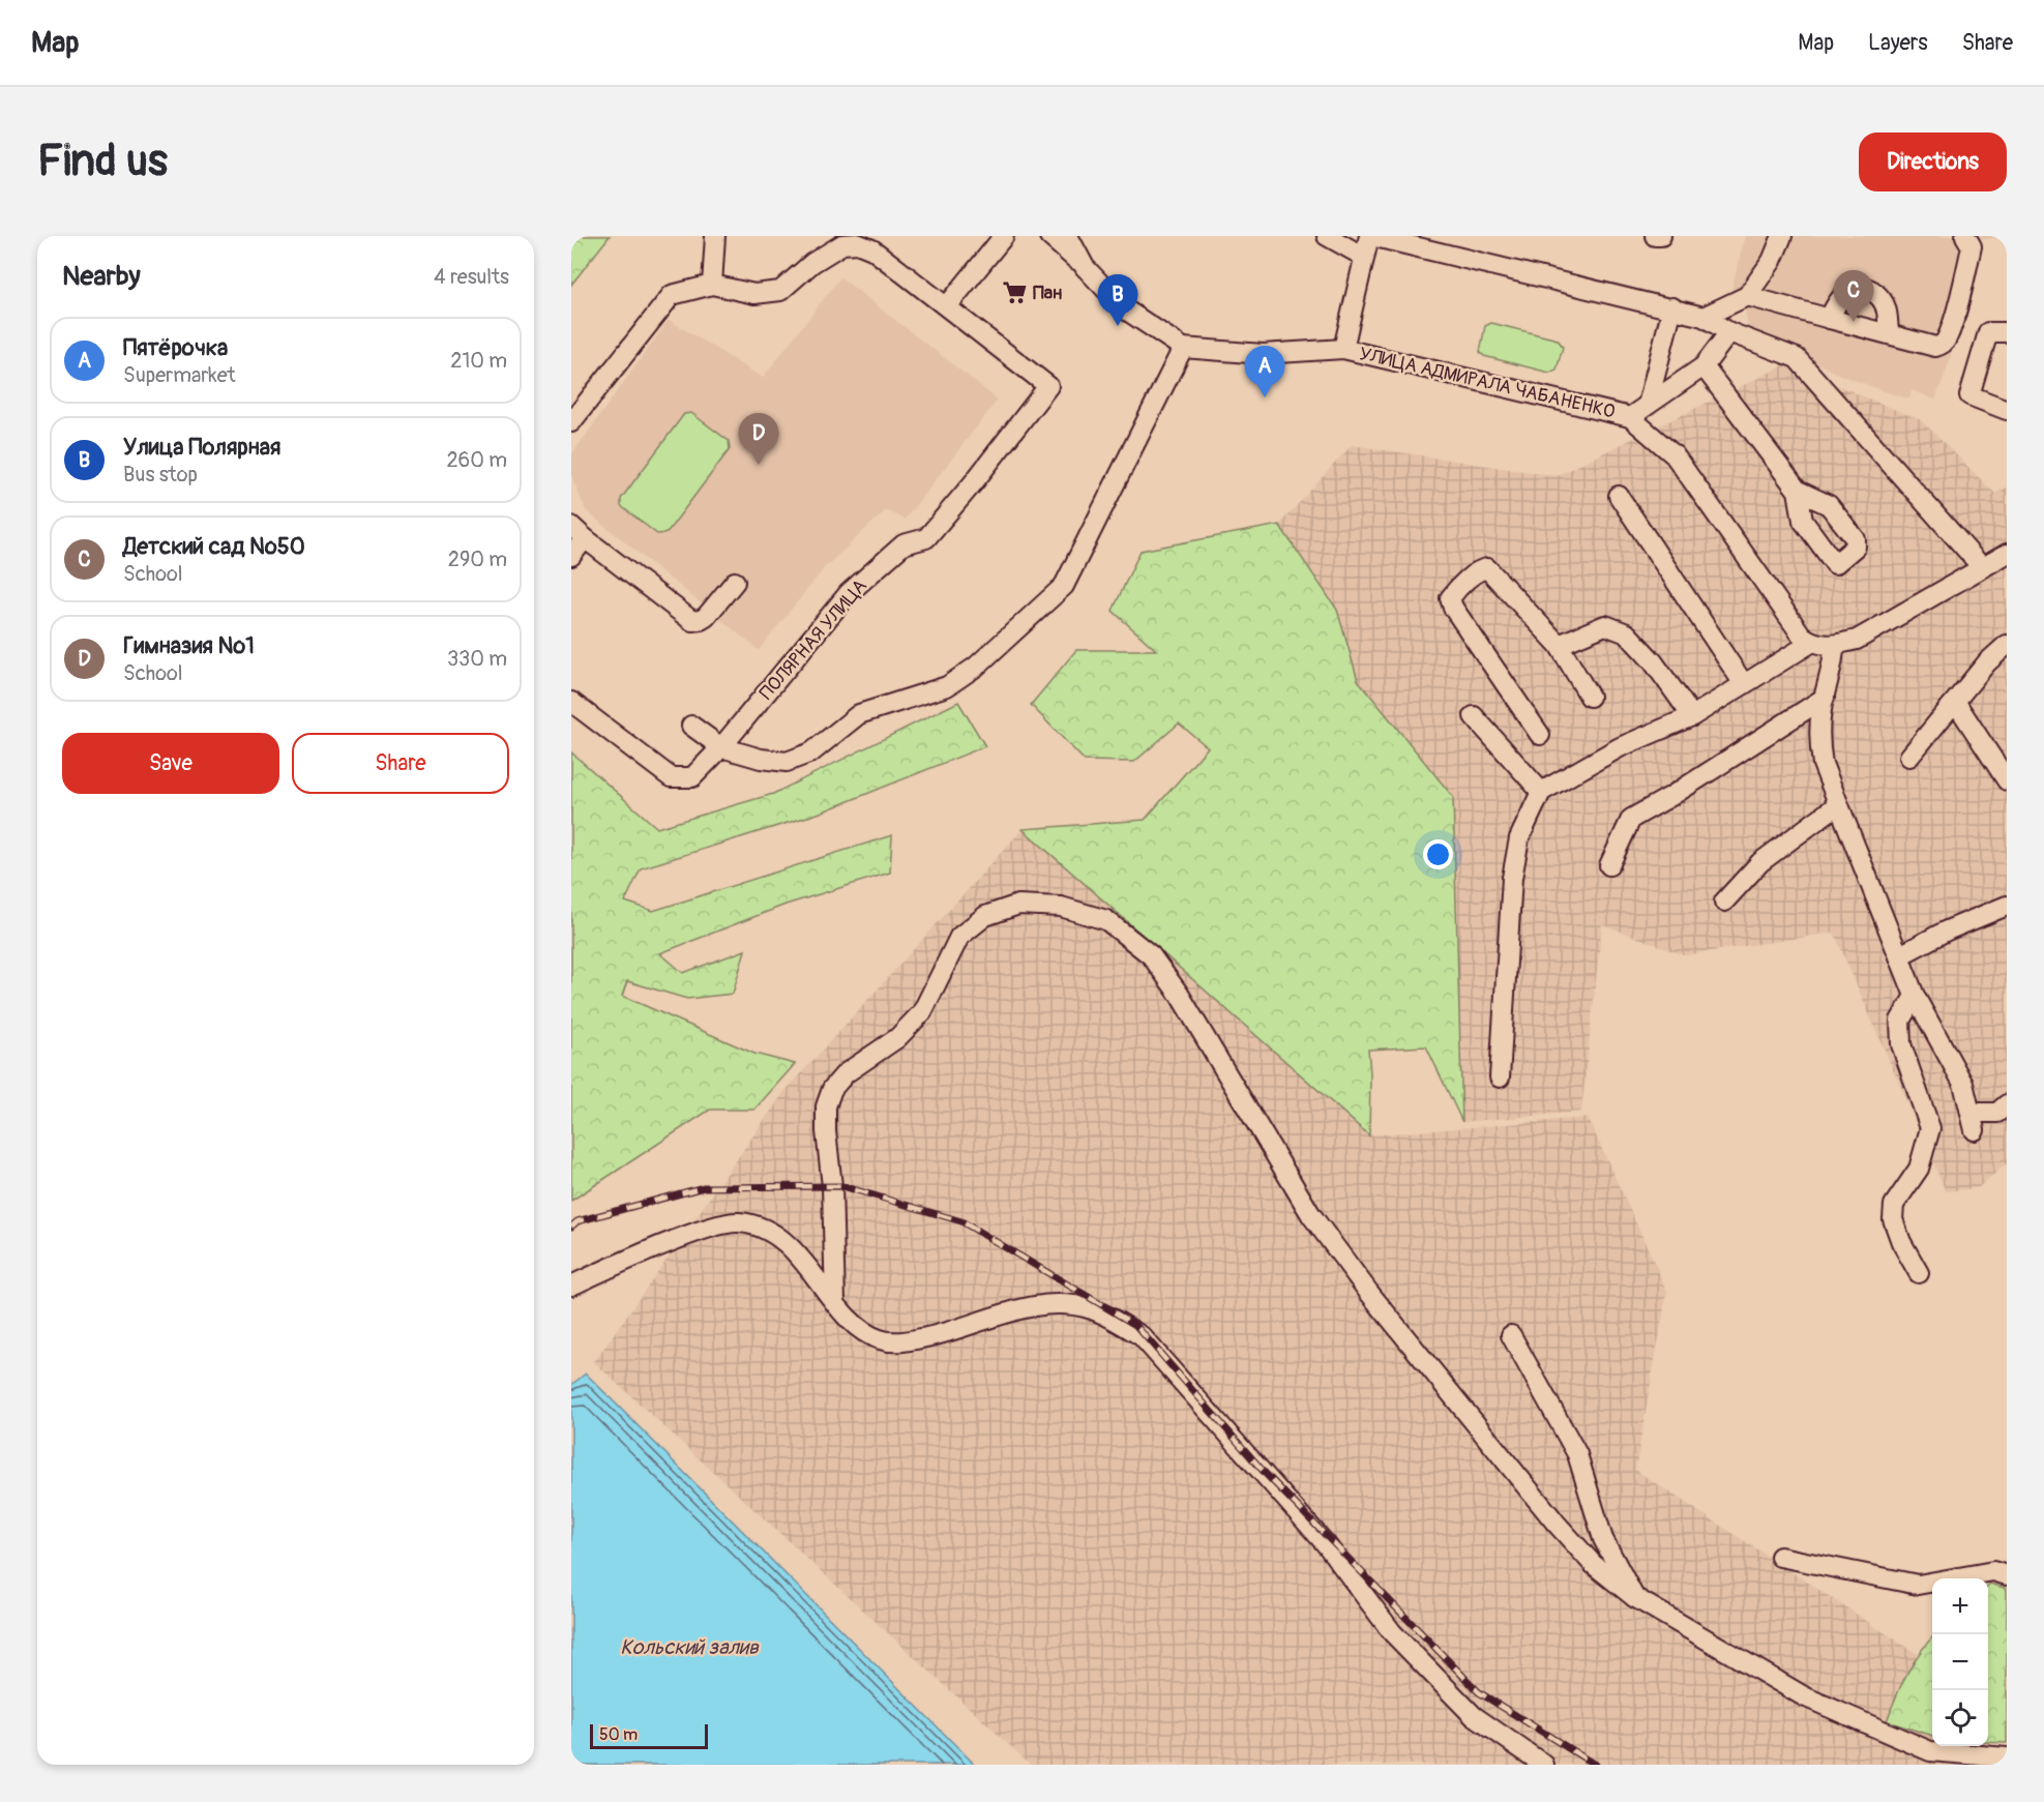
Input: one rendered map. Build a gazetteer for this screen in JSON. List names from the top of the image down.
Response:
{
  "streets": {
    "street": ["УЛИЦА АДМИРАЛА ЧАБАНЕНКО", "ПОЛЯРНАЯ УЛИЦА"]
  },
  "water": ["Кольский залив"],
  "places": {
    "supermarket": ["Пан"]
  },
  "scale_bar": "50 m",
  "page": {
    "header": "Map",
    "nav": ["Map", "Layers", "Share"],
    "buttons": [
      "Directions",
      ["Save", "Share"]
    ],
    "title": "Find us",
    "heading": ["Nearby", "4 results"],
    "pins": [
      "C",
      "B",
      "A",
      "D"
    ],
    "list": [
      {
        "mark": "A",
        "name": "Пятёрочка",
        "note": "Supermarket",
        "value": "210 m"
      },
      {
        "mark": "B",
        "name": "Улица Полярная",
        "note": "Bus stop",
        "value": "260 m"
      },
      {
        "mark": "C",
        "name": "Детский сад №50",
        "note": "School",
        "value": "290 m"
      },
      {
        "mark": "D",
        "name": "Гимназия №1",
        "note": "School",
        "value": "330 m"
      }
    ],
    "map_buttons": ["+", "−"],
    "scale": "50 m"
  }
}
